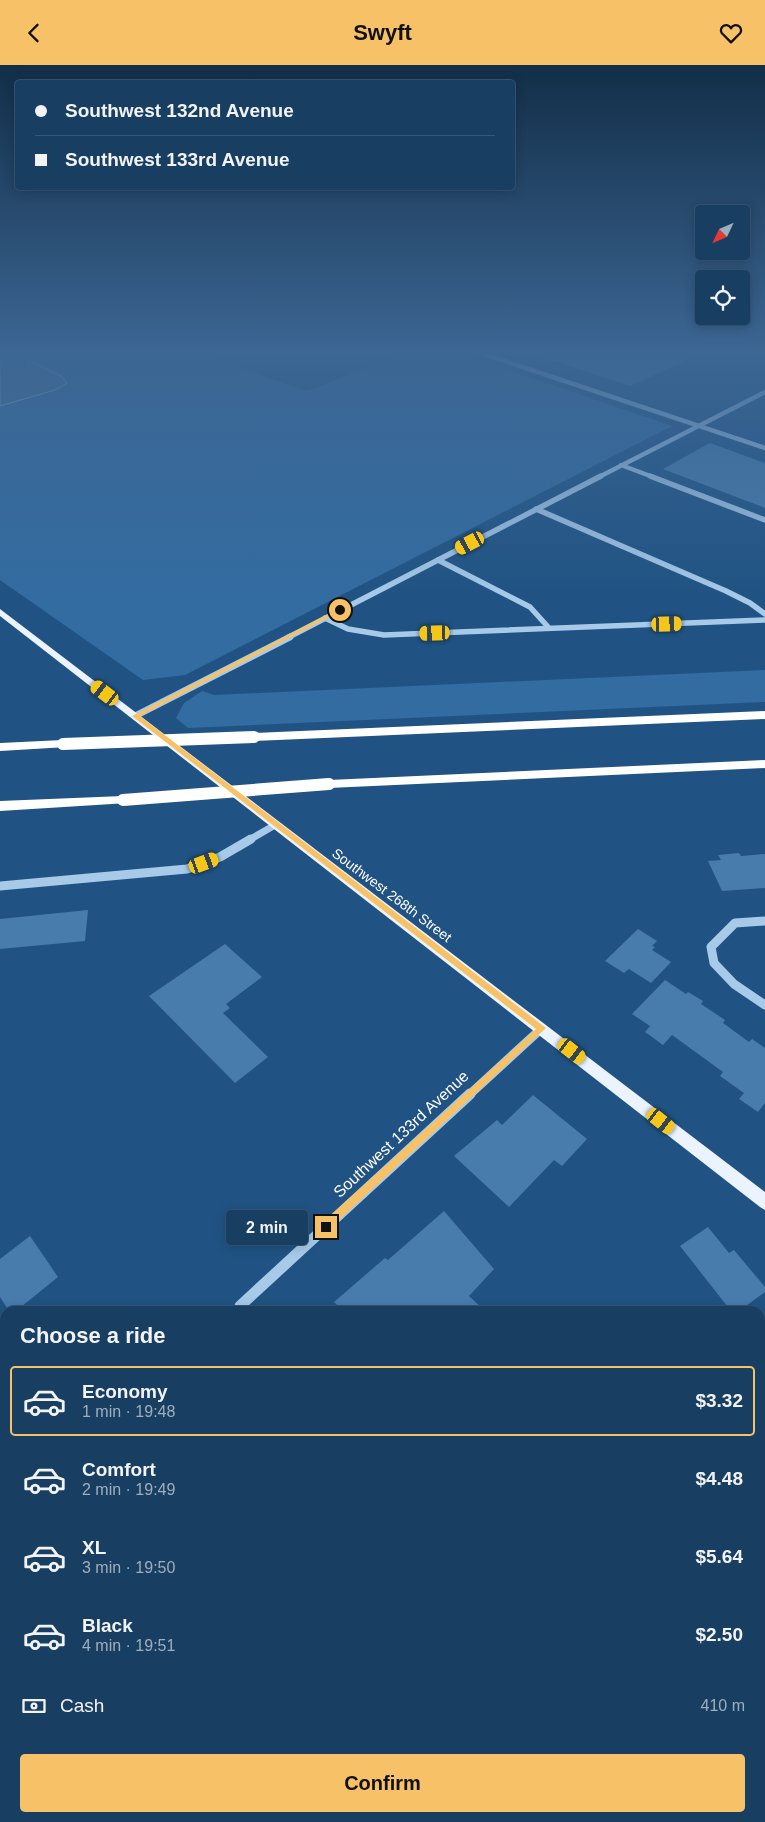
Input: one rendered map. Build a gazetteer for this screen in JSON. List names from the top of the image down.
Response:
{
  "streets": {
    "main road": ["Southwest 268th Street"],
    "street": ["Southwest 133rd Avenue"]
  },
  "crossings": [
    ["Southwest 268th Street", "Southwest 133rd Avenue"]
  ],
  "north": "bottom left",
  "page": {
    "header": "Swyft",
    "banner": ["Southwest 132nd Avenue", "Southwest 133rd Avenue"],
    "bubble": "2 min",
    "heading": "Choose a ride",
    "list": [
      {
        "name": "Economy",
        "note": "1 min · 19:48",
        "value": "$3.32"
      },
      {
        "name": "Comfort",
        "note": "2 min · 19:49",
        "value": "$4.48"
      },
      {
        "name": "XL",
        "note": "3 min · 19:50",
        "value": "$5.64"
      },
      {
        "name": "Black",
        "note": "4 min · 19:51",
        "value": "$2.50"
      }
    ],
    "pay": ["Cash", "410 m"],
    "buttons": "Confirm"
  }
}
